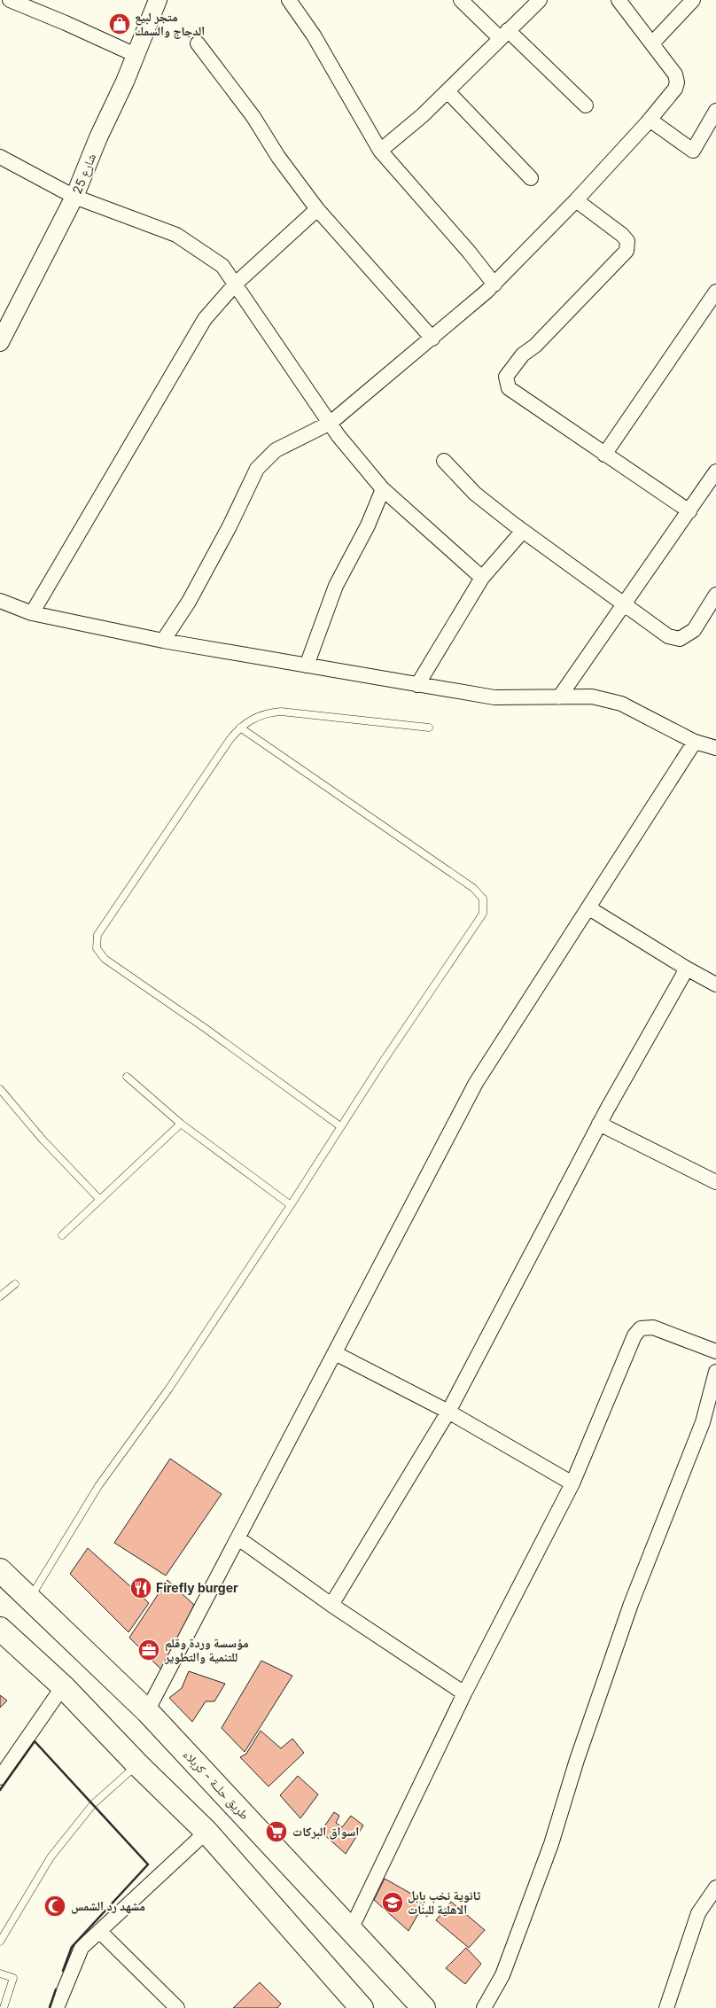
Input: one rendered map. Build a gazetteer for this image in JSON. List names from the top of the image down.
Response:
{
  "streets": {
    "main road": ["طريق حلــة - كربلاء"],
    "street": ["شارع 25"]
  },
  "places": {
    "shop": ["متجر لبيع الدجاج والسمك"],
    "restaurant": ["Firefly burger"],
    "office": ["مؤسسة وردة وقلم للتنمية والتطوير"],
    "supermarket": ["اسواق البركات"],
    "school or university": ["ثانوية نخب بابل الاهلية للبنات"],
    "mosque": ["مشهد رد الشمس"]
  }
}
